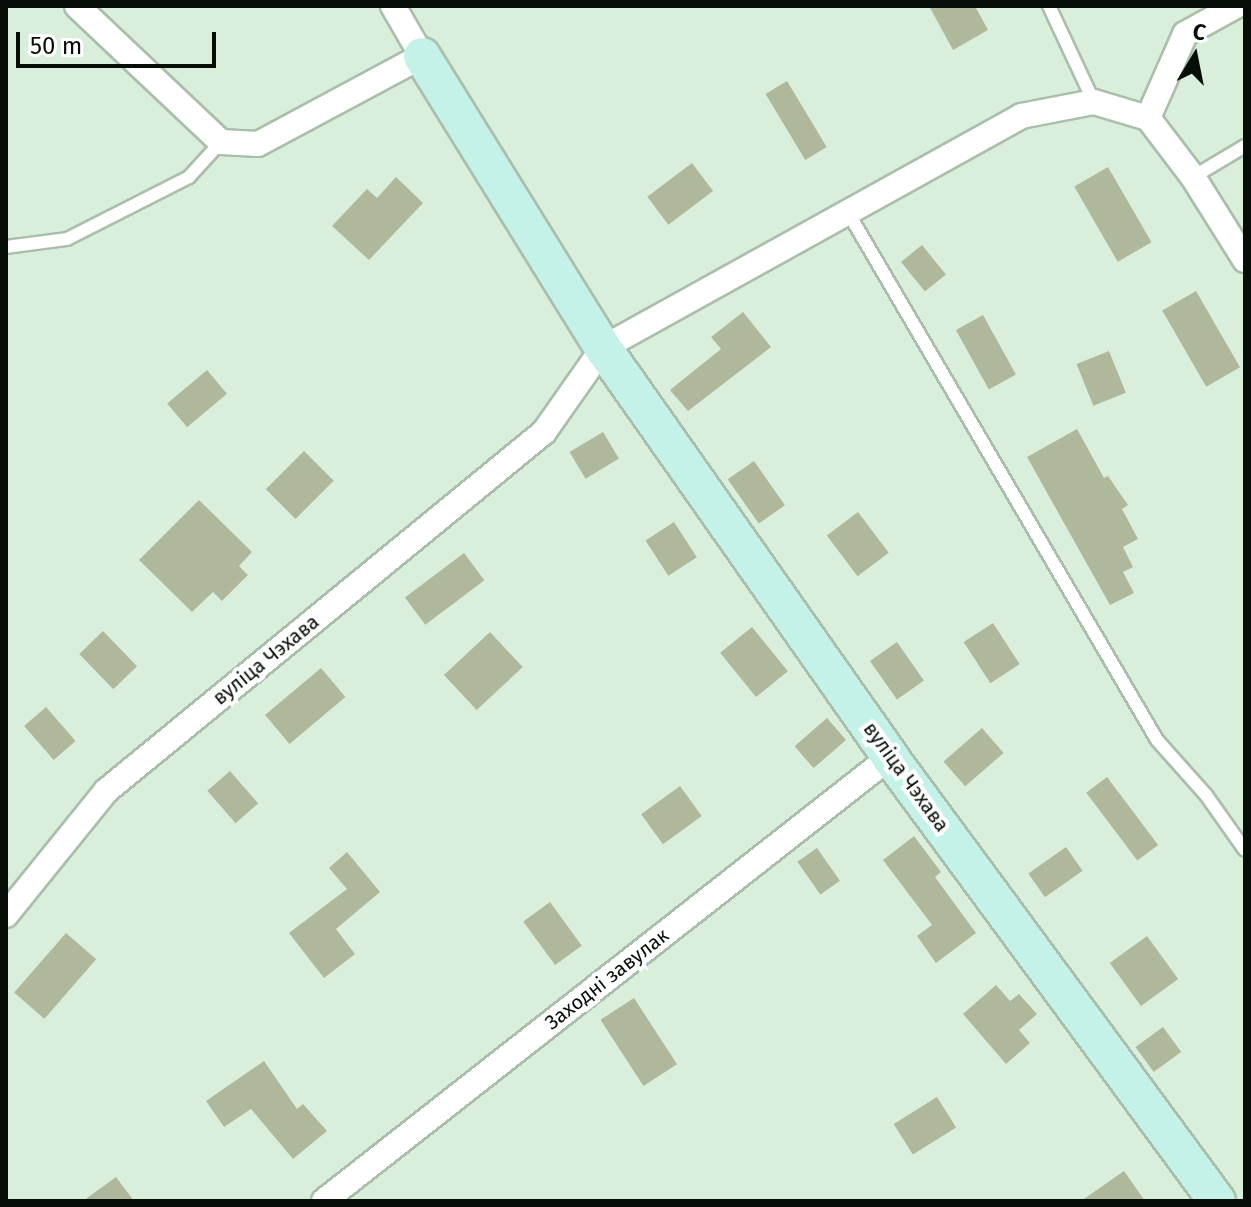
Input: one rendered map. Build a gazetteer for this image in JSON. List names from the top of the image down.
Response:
{
  "streets": {
    "street": ["вуліца Чэхава", "Заходні завулак"]
  },
  "crossings": [
    ["вуліца Чэхава", "Заходні завулак"]
  ],
  "scale_bar": "50 m",
  "north": "top"
}
